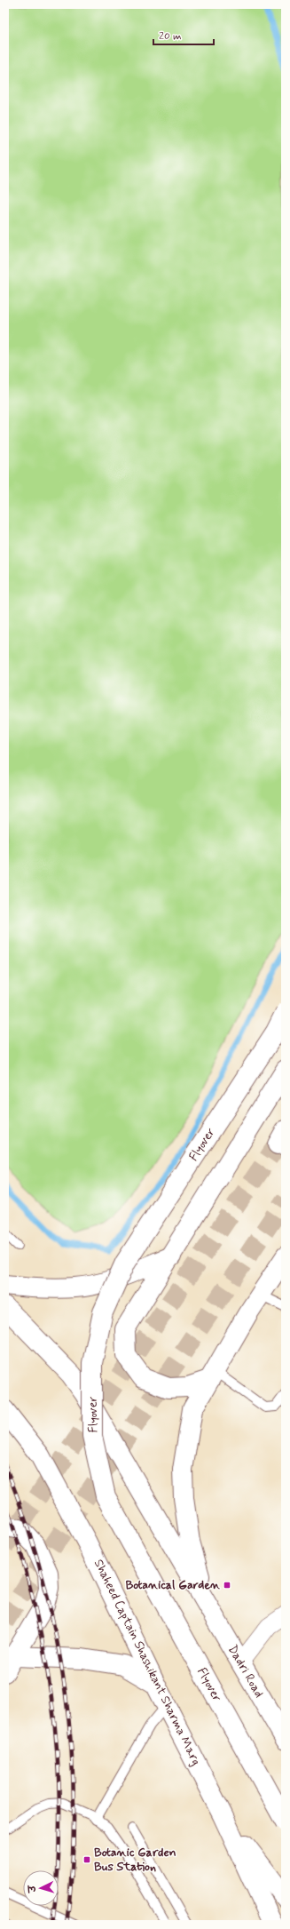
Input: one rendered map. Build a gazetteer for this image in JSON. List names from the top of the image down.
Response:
{
  "streets": {
    "main road": ["Flyover", "Shaheed Captain Shashikant Sharma Marg", "Dadri Road"]
  },
  "places": {
    "transit": ["Botanical Garden", "Botanic Garden Bus Station"]
  },
  "scale_bar": "20 m",
  "north": "left"
}
